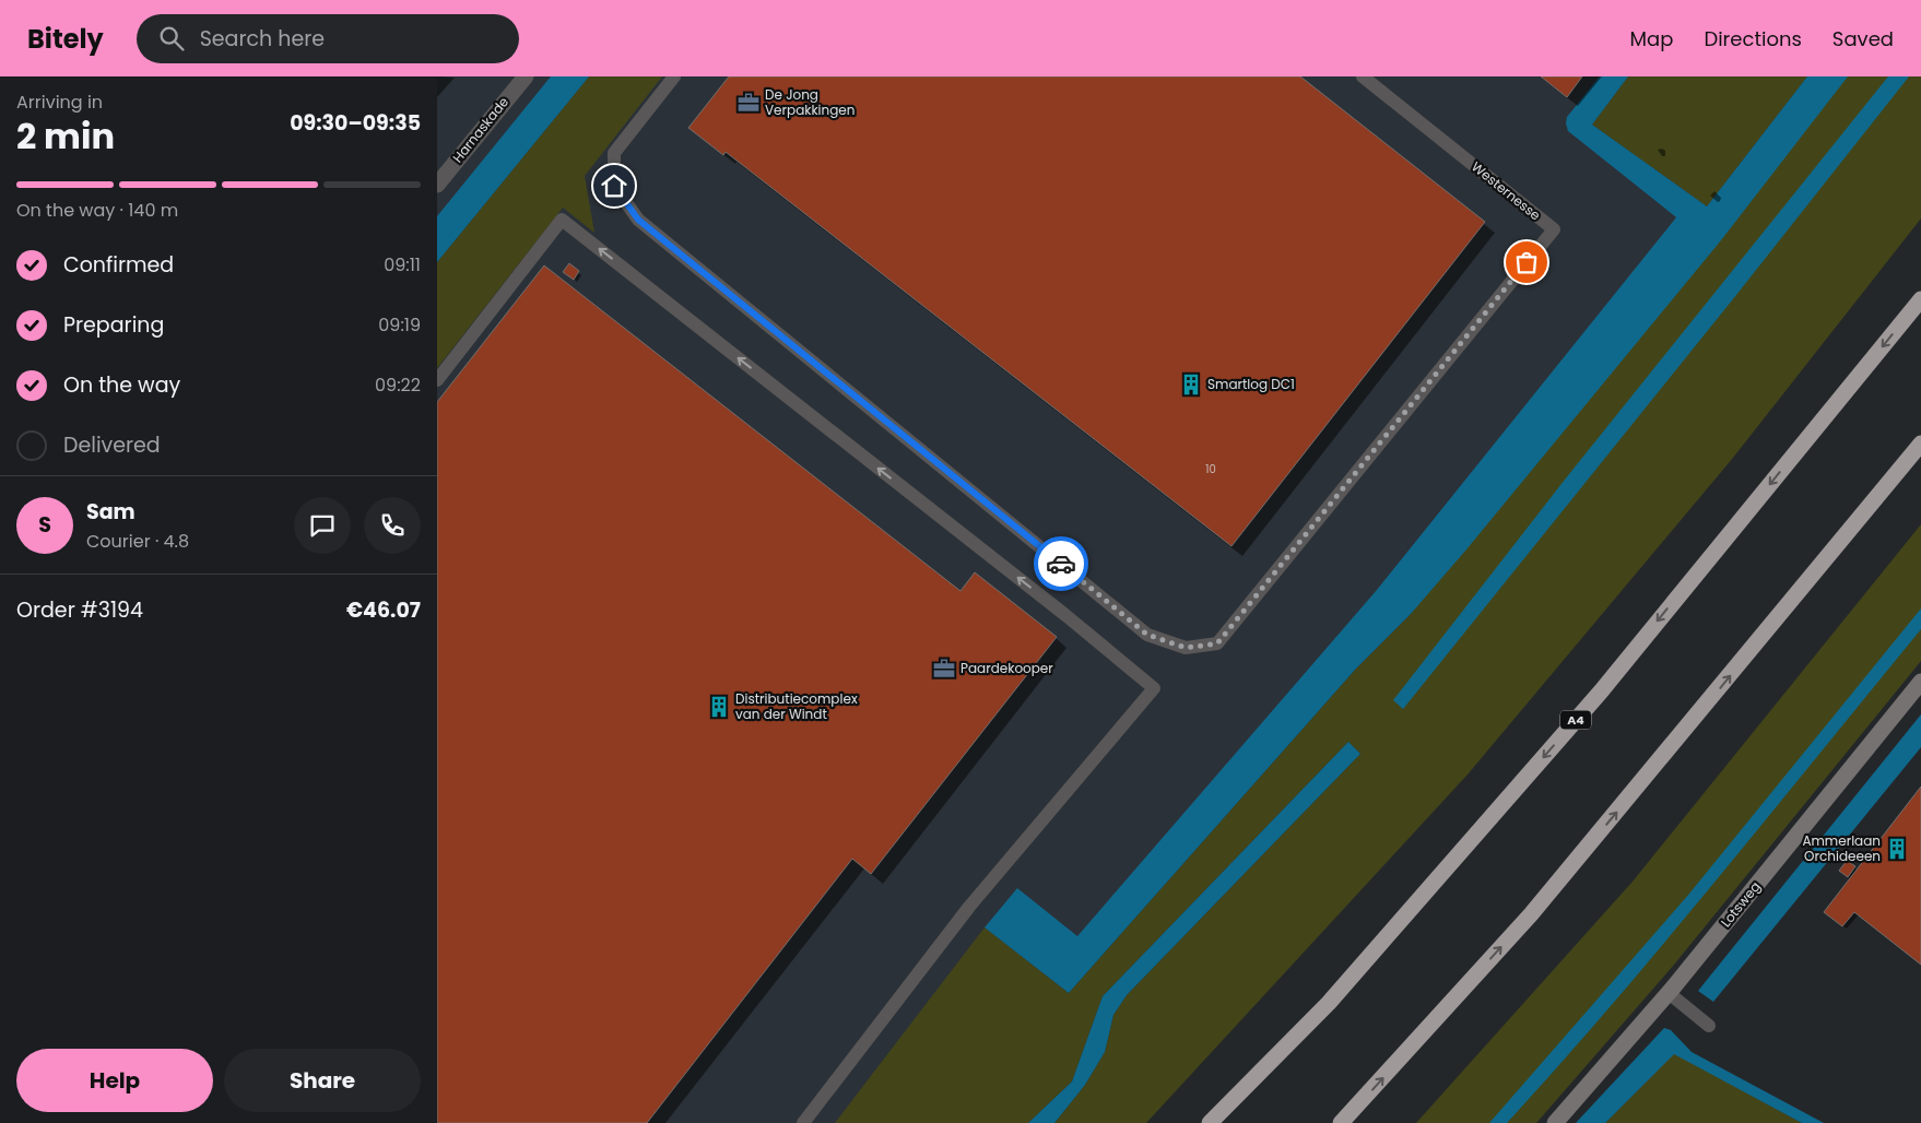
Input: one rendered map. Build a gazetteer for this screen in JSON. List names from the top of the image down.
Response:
{
  "streets": {
    "highway": ["A4"],
    "street": ["Harnaskade", "Lotsweg"],
    "lane": ["Westernesse"]
  },
  "places": {
    "office": ["De Jong Verpakkingen", "Paardekooper"],
    "building": ["Smartlog DC1", "Distributiecomplex van der Windt", "Ammerlaan Orchideeen"]
  },
  "house_numbers": ["10"],
  "page": {
    "header": "Bitely",
    "search": "Search here",
    "nav": ["Map", "Directions", "Saved"],
    "heading": ["2 min", "Arriving in", "09:30–09:35"],
    "panel": [
      "Sam",
      "Courier · 4.8",
      "Order #3194",
      "€46.07"
    ],
    "bar": "On the way · 140 m",
    "list": [
      ["Confirmed", "09:11"],
      ["Preparing", "09:19"],
      ["On the way", "09:22"],
      "Delivered"
    ],
    "round": "S",
    "buttons": ["Help", "Share"]
  }
}
